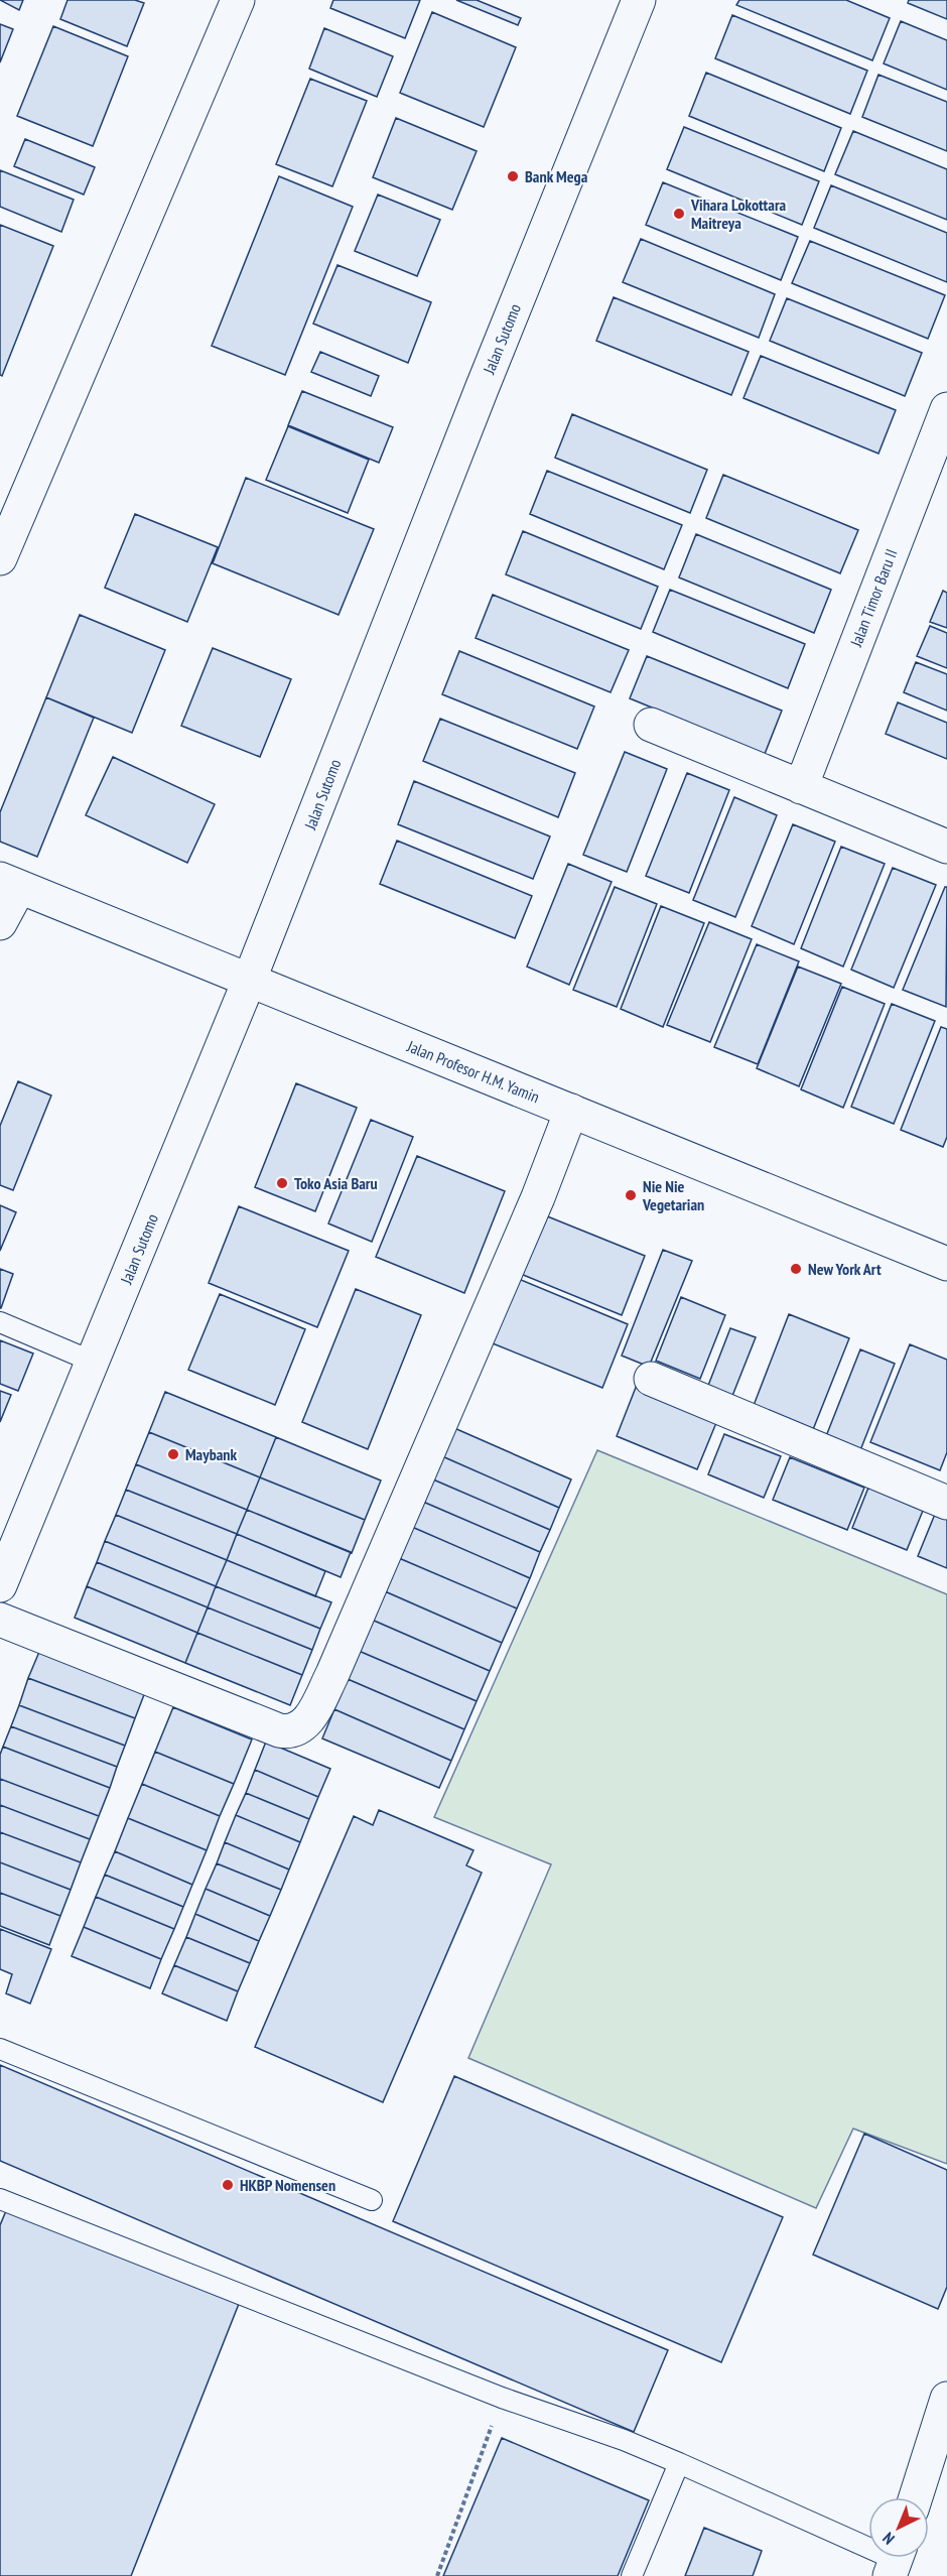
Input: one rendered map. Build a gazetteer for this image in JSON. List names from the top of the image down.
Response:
{
  "streets": {
    "street": ["Jalan Sutomo", "Jalan Timor Baru II", "Jalan Profesor H.M. Yamin"]
  },
  "crossings": [
    ["Jalan Sutomo", "Jalan Profesor H.M. Yamin"]
  ],
  "places": [
    "Bank Mega",
    "Vihara Lokottara Maitreya",
    "Toko Asia Baru",
    "Nie Nie Vegetarian",
    "New York Art",
    "Maybank",
    "HKBP Nomensen"
  ],
  "north": "bottom left"
}
